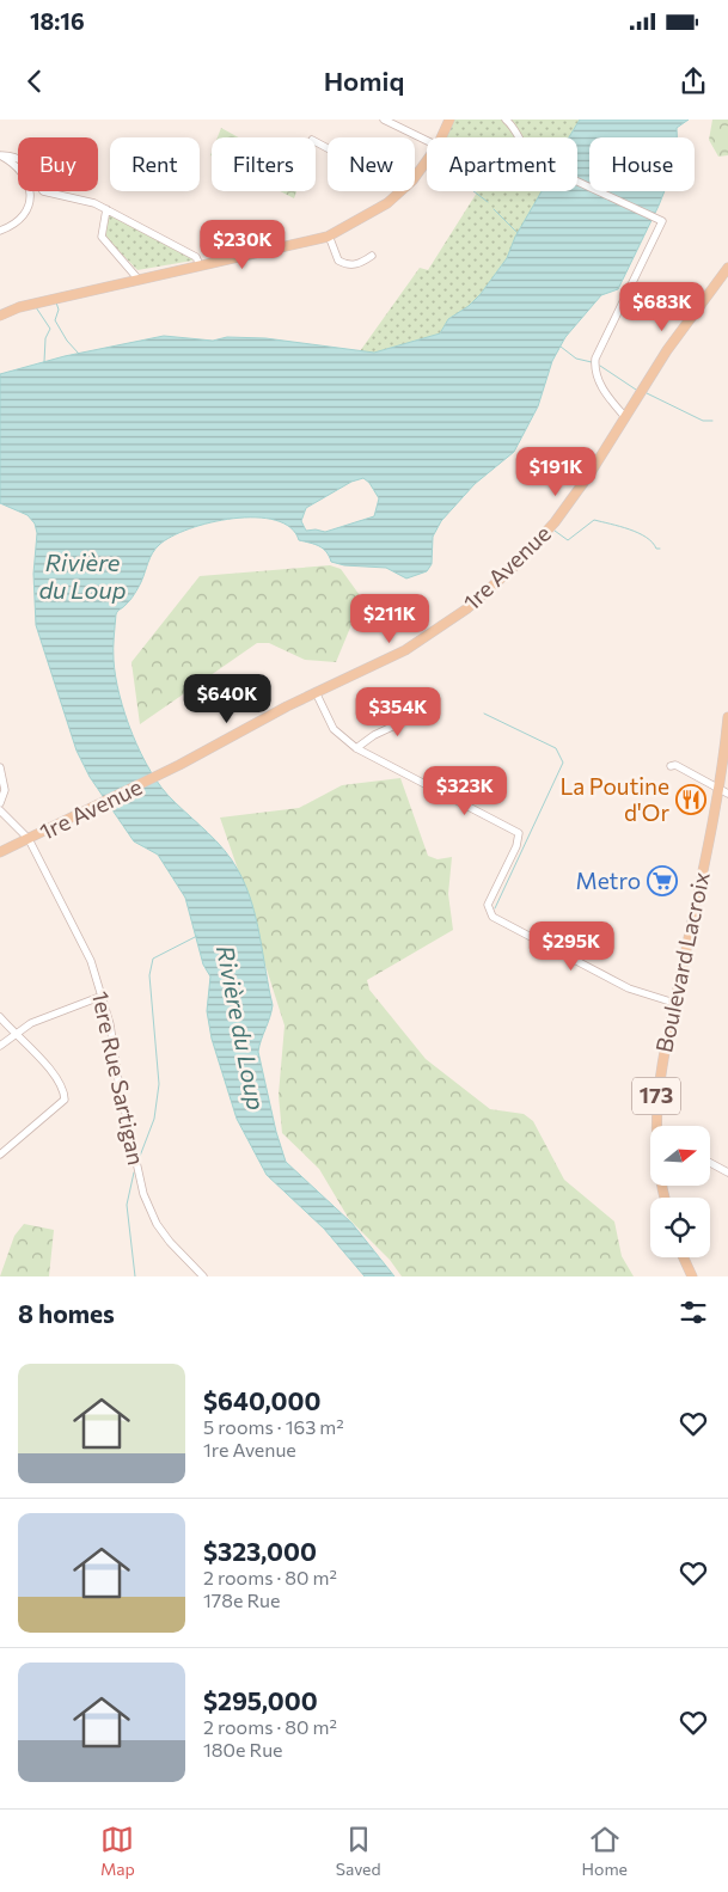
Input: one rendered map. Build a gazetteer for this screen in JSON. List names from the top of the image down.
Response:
{
  "streets": {
    "main road": ["1re Avenue", "Boulevard Lacroix", "173"],
    "street": ["1ere Rue Sartigan"]
  },
  "crossings": [
    ["1re Avenue", "1ere Rue Sartigan"]
  ],
  "water": ["Rivière du Loup"],
  "places": {
    "restaurant": ["La Poutine d'Or"],
    "supermarket": ["Metro"]
  },
  "north": "right",
  "page": {
    "status": "18:16",
    "header": "Homiq",
    "chip": [
      "Buy",
      "Rent",
      "Filters",
      "New",
      "Apartment",
      "House"
    ],
    "price": [
      "$230K",
      "$683K",
      "$191K",
      "$211K",
      "$640K",
      "$354K",
      "$323K",
      "$295K"
    ],
    "heading": "8 homes",
    "list": [
      {
        "name": "$640,000",
        "note": "5 rooms · 163 m² · 1re Avenue"
      },
      {
        "name": "$323,000",
        "note": "2 rooms · 80 m² · 178e Rue"
      },
      {
        "name": "$295,000",
        "note": "2 rooms · 80 m² · 180e Rue"
      }
    ],
    "tabs": ["Map", "Saved", "Home"]
  }
}
